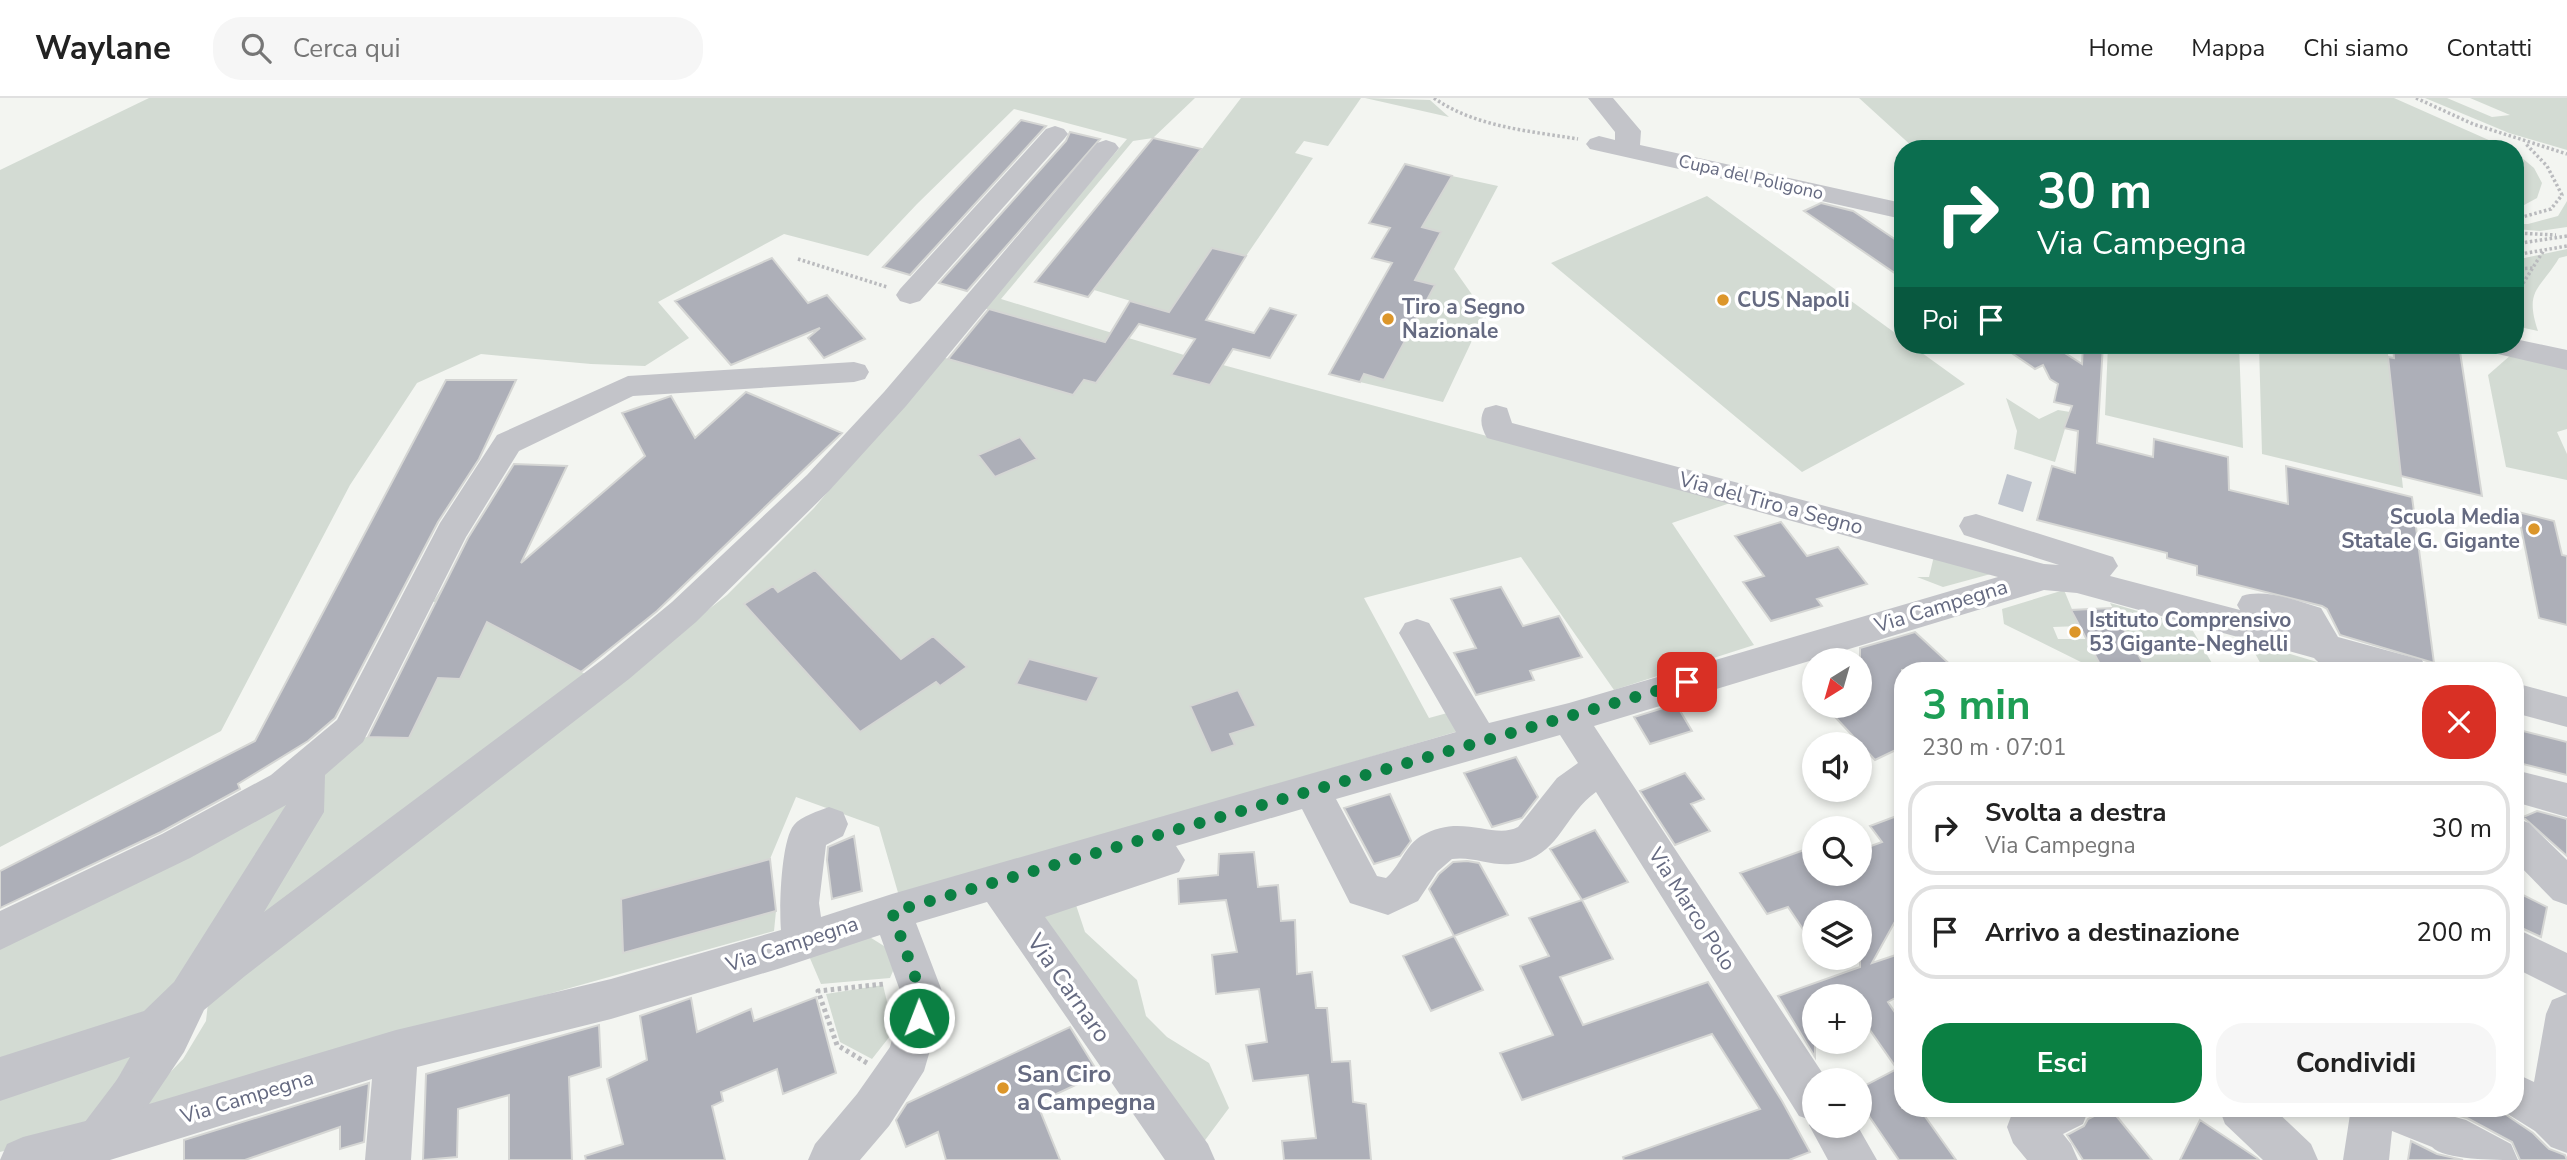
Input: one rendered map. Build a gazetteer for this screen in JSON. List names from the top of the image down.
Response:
{
  "streets": {
    "street": [
      "Cupa del Poligono",
      "Via del Tiro a Segno",
      "Via Campegna",
      "Via Marco Polo",
      "Via Carnaro"
    ]
  },
  "crossings": [
    ["Via del Tiro a Segno", "Via Campegna"],
    ["Via Campegna", "Via Marco Polo"],
    ["Via Campegna", "Via Carnaro"]
  ],
  "places": [
    "CUS Napoli",
    "Tiro a Segno Nazionale",
    "Scuola Media Statale G. Gigante",
    "Istituto Comprensivo 53 Gigante-Neghelli",
    "San Ciro a Campegna"
  ],
  "north": "bottom left",
  "page": {
    "header": "Waylane",
    "search": "Cerca qui",
    "nav": [
      "Home",
      "Mappa",
      "Chi siamo",
      "Contatti"
    ],
    "turn": ["30 m", "Via Campegna"],
    "then": "Poi",
    "map_buttons": ["+", "−"],
    "heading": ["3 min", "230 m · 07:01"],
    "list": [
      {
        "name": "Svolta a destra",
        "note": "Via Campegna",
        "value": "30 m"
      },
      {
        "name": "Arrivo a destinazione",
        "value": "200 m"
      }
    ],
    "buttons": ["Esci", "Condividi"]
  }
}
